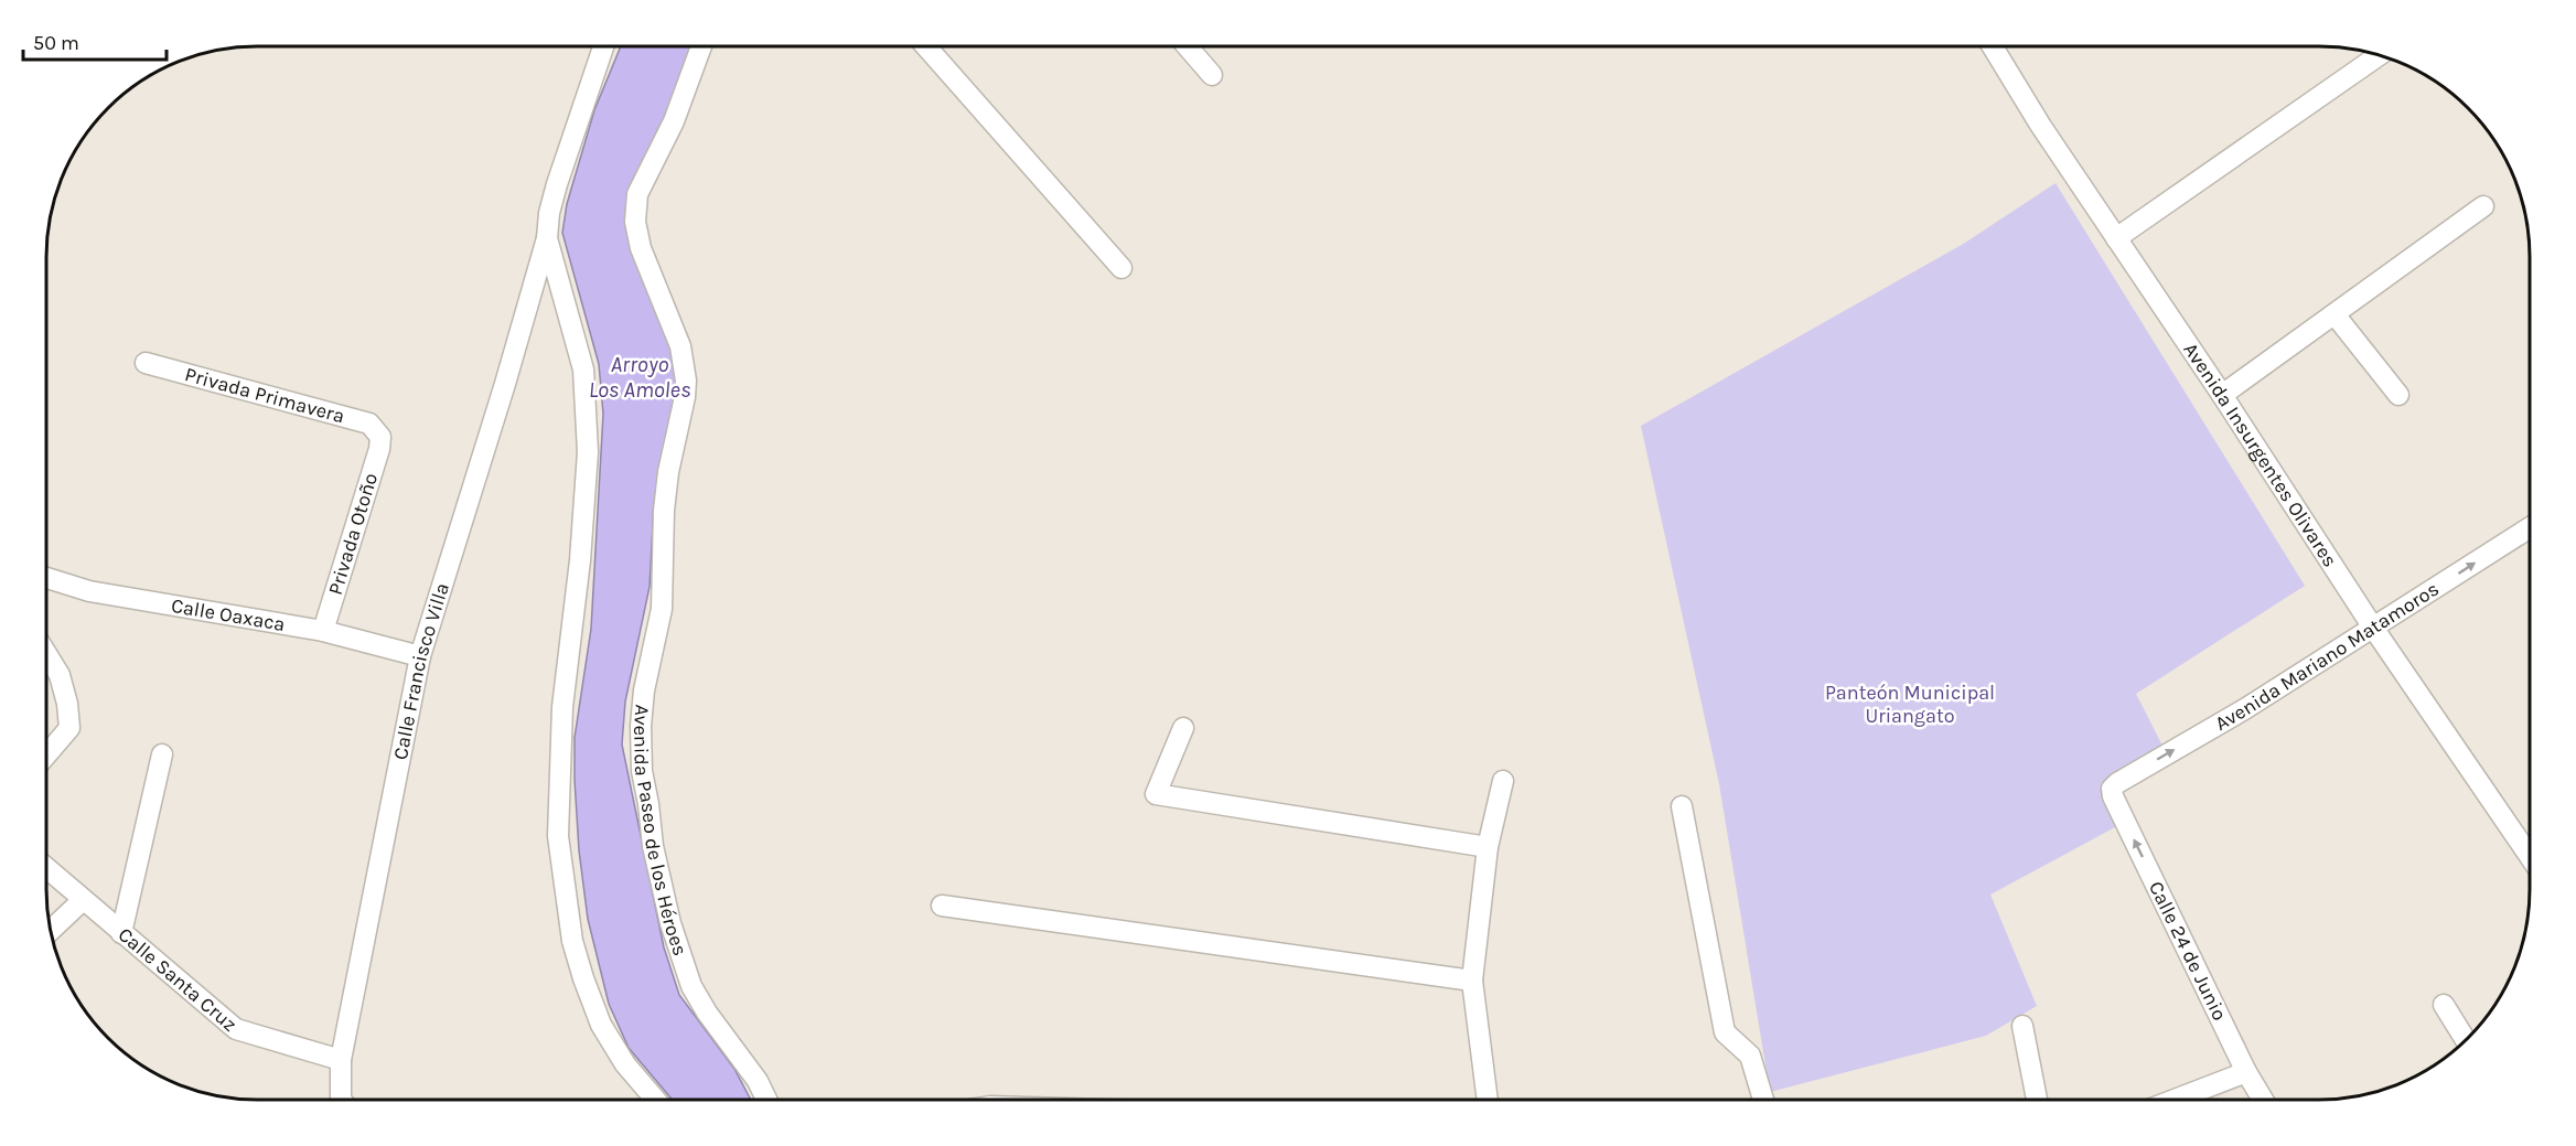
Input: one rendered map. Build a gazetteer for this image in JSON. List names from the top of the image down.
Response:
{
  "streets": {
    "street": [
      "Privada Primavera",
      "Avenida Insurgentes Olivares",
      "Privada Otoño",
      "Calle Oaxaca",
      "Avenida Mariano Matamoros",
      "Calle Francisco Villa",
      "Avenida Paseo de los Héroes",
      "Calle 24 de Junio",
      "Calle Santa Cruz"
    ]
  },
  "crossings": [
    ["Privada Primavera", "Privada Otoño"],
    ["Avenida Insurgentes Olivares", "Avenida Mariano Matamoros"],
    ["Privada Otoño", "Calle Oaxaca"],
    ["Calle Oaxaca", "Calle Francisco Villa"],
    ["Avenida Mariano Matamoros", "Calle 24 de Junio"],
    ["Calle Francisco Villa", "Calle Santa Cruz"]
  ],
  "one_way": ["Avenida Mariano Matamoros", "Calle 24 de Junio"],
  "water": ["Arroyo Los Amoles"],
  "parks": ["Panteón Municipal Uriangato"],
  "scale_bar": "50 m"
}
